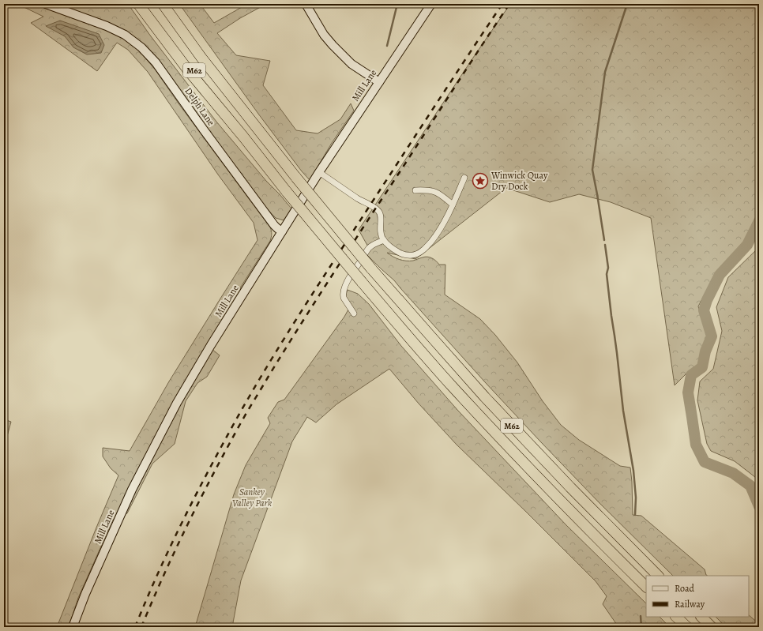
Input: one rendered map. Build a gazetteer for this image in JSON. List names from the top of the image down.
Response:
{
  "streets": {
    "highway": ["M62"],
    "street": ["Mill Lane", "Delph Lane"]
  },
  "crossings": [
    ["Mill Lane", "Delph Lane"]
  ],
  "parks": ["Sankey Valley Park"],
  "places": {
    "place": ["Winwick Quay Dry Dock"]
  },
  "legend": ["Road", "Railway"]
}
